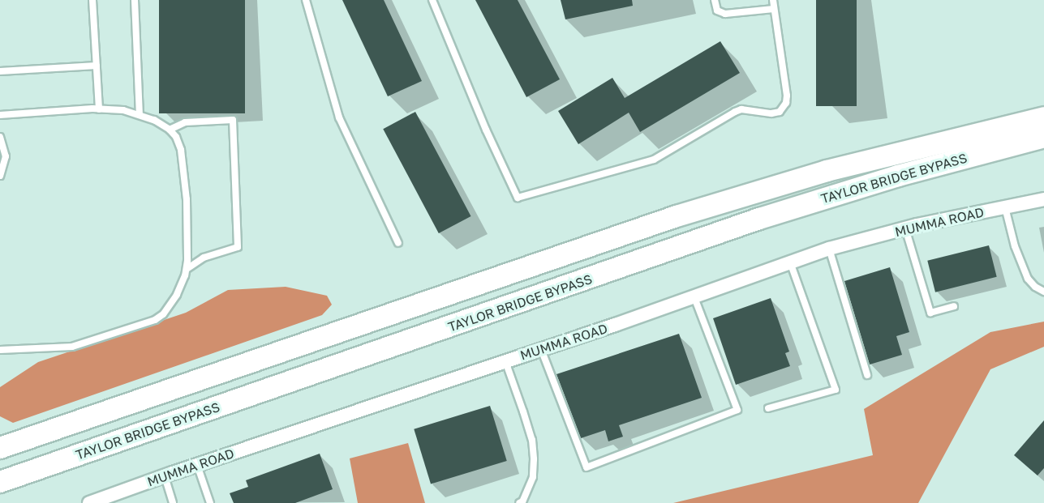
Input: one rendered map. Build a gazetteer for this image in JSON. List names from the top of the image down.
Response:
{
  "streets": {
    "main road": ["TAYLOR BRIDGE BYPASS"],
    "street": ["MUMMA ROAD"]
  }
}
